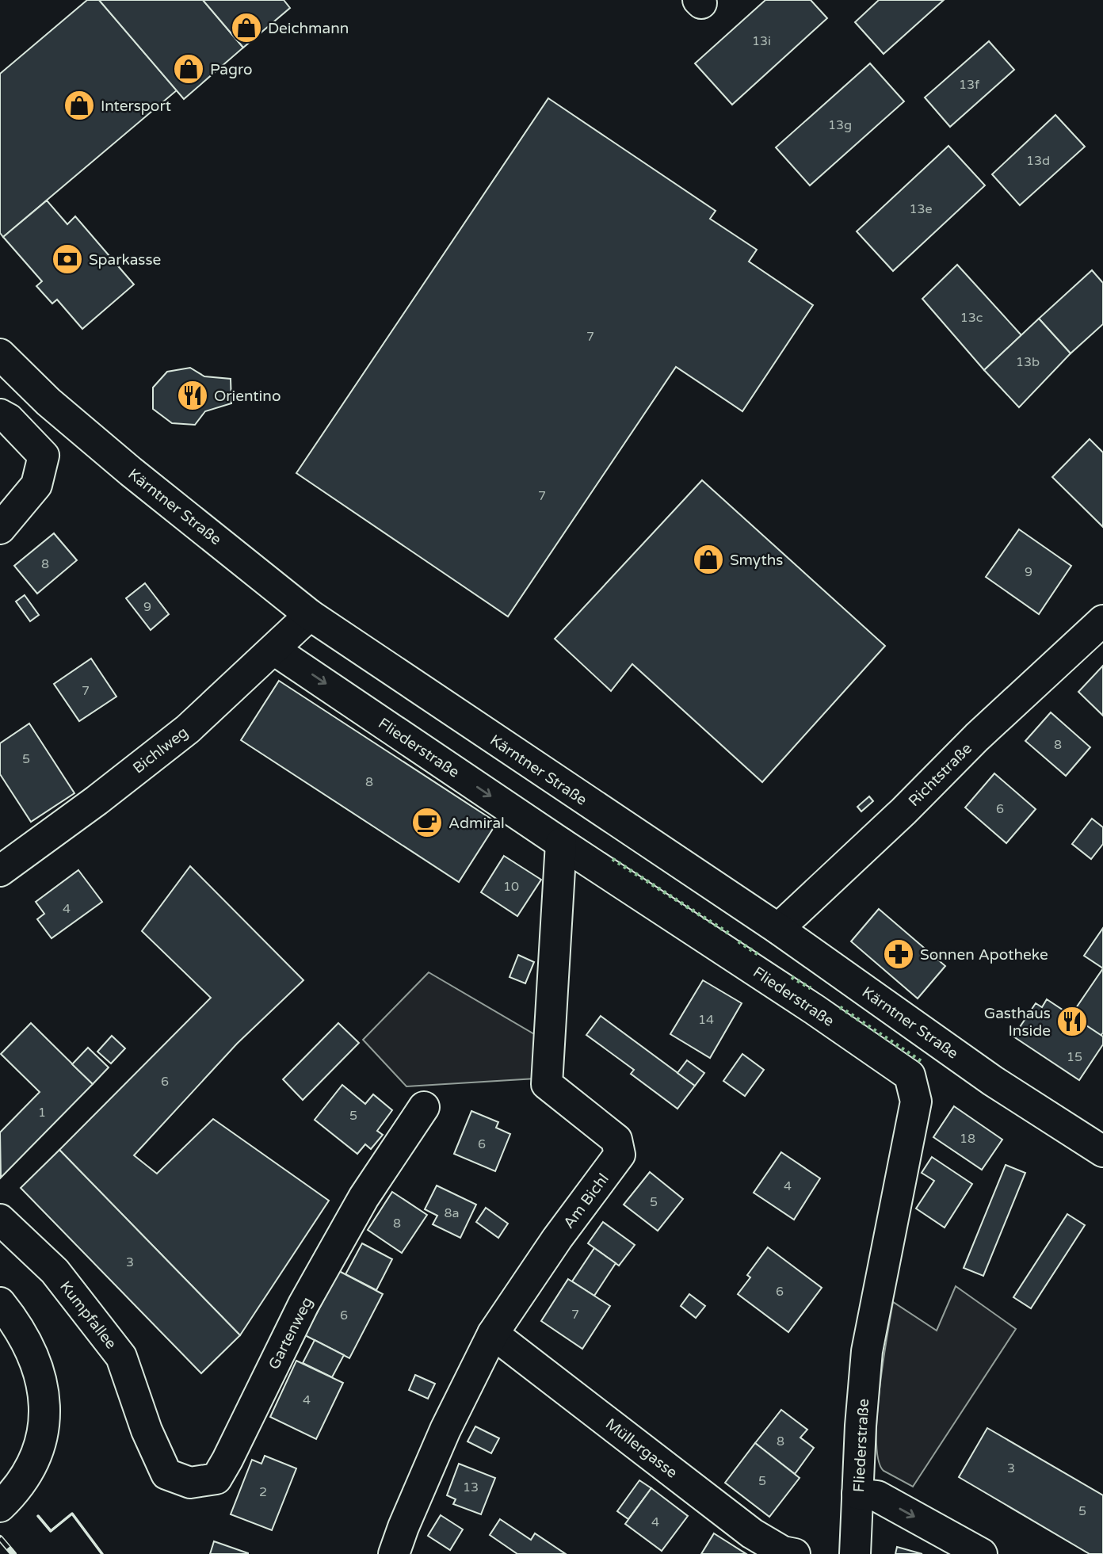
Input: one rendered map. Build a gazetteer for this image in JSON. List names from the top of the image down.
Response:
{
  "streets": {
    "street": [
      "Kärntner Straße",
      "Fliederstraße",
      "Bichlweg",
      "Richtstraße",
      "Am Bichl",
      "Kumpfallee",
      "Gartenweg",
      "Müllergasse"
    ]
  },
  "crossings": [
    ["Kärntner Straße", "Bichlweg"],
    ["Kärntner Straße", "Richtstraße"],
    ["Fliederstraße", "Bichlweg"],
    ["Fliederstraße", "Am Bichl"],
    ["Am Bichl", "Müllergasse"],
    ["Kumpfallee", "Gartenweg"]
  ],
  "places": {
    "shop": [
      "Deichmann",
      "Pagro",
      "Intersport",
      "Smyths"
    ],
    "bank": ["Sparkasse"],
    "restaurant": ["Orientino", "Gasthaus Inside"],
    "cafe": ["Admiral"],
    "pharmacy": ["Sonnen Apotheke"]
  },
  "house_numbers": [
    "13i",
    "13f",
    "13g",
    "13d",
    "13e",
    "13c",
    "7",
    "13b",
    "7",
    "8",
    "9",
    "9",
    "7",
    "8",
    "5",
    "8",
    "6",
    "10",
    "4",
    "14",
    "15",
    "6",
    "1",
    "5",
    "18",
    "6",
    "4",
    "5",
    "8a",
    "8",
    "3",
    "6",
    "7",
    "6",
    "4",
    "8",
    "3",
    "5",
    "13",
    "2",
    "5",
    "4"
  ]
}
